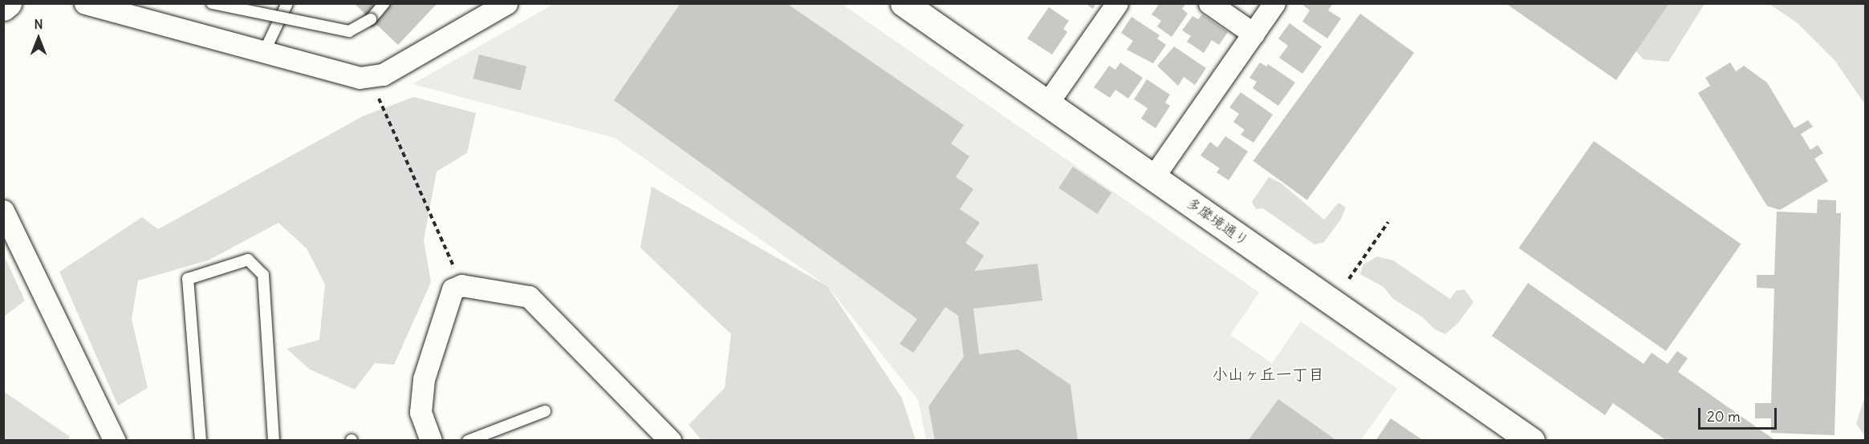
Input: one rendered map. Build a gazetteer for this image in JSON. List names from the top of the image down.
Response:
{
  "streets": {
    "street": ["多摩境通り"]
  },
  "districts": ["小山ヶ丘一丁目"],
  "scale_bar": "20 m",
  "north": "top"
}
